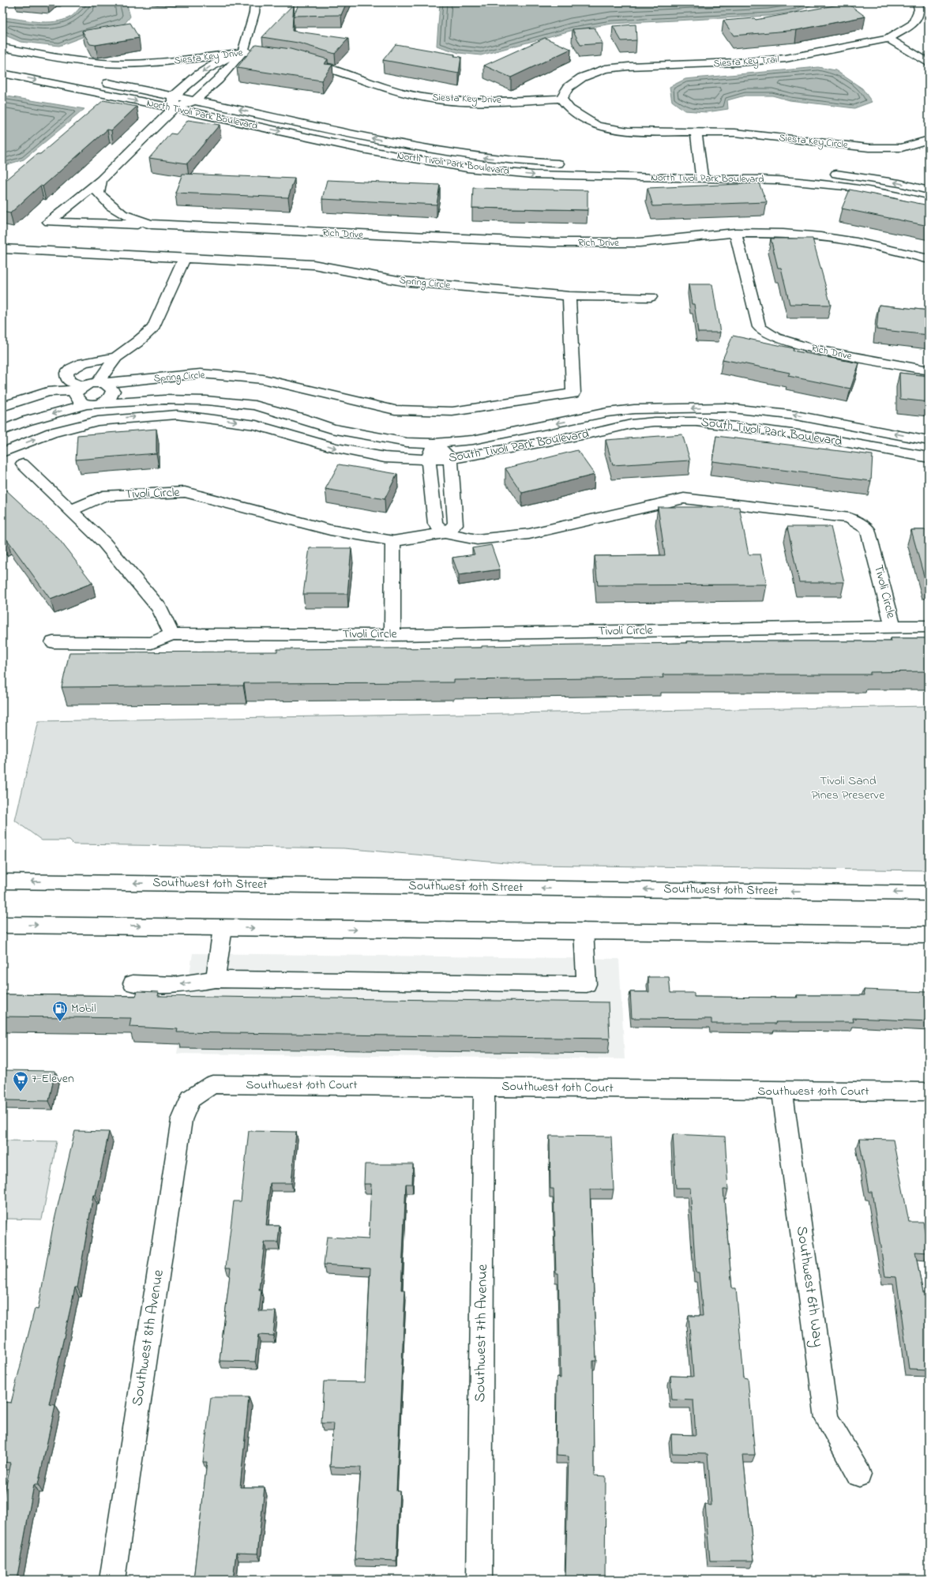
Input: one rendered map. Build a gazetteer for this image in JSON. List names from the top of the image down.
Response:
{
  "streets": {
    "street": [
      "Siesta Key Drive",
      "Siesta Key Trail",
      "North Tivoli Park Boulevard",
      "Siesta Key Circle",
      "Rich Drive",
      "Spring Circle",
      "South Tivoli Park Boulevard",
      "Tivoli Circle",
      "Southwest 10th Street",
      "Southwest 10th Court",
      "Southwest 6th Way",
      "Southwest 7th Avenue",
      "Southwest 8th Avenue"
    ]
  },
  "crossings": [
    ["Siesta Key Drive", "Siesta Key Trail"],
    ["Siesta Key Drive", "Siesta Key Circle"],
    ["Siesta Key Trail", "Siesta Key Circle"],
    ["Southwest 10th Court", "Southwest 6th Way"],
    ["Southwest 10th Court", "Southwest 7th Avenue"],
    ["Southwest 10th Court", "Southwest 8th Avenue"]
  ],
  "parks": ["Tivoli Sand Pines Preserve"],
  "places": {
    "fuel station": ["Mobil"],
    "supermarket": ["7-Eleven"]
  }
}
